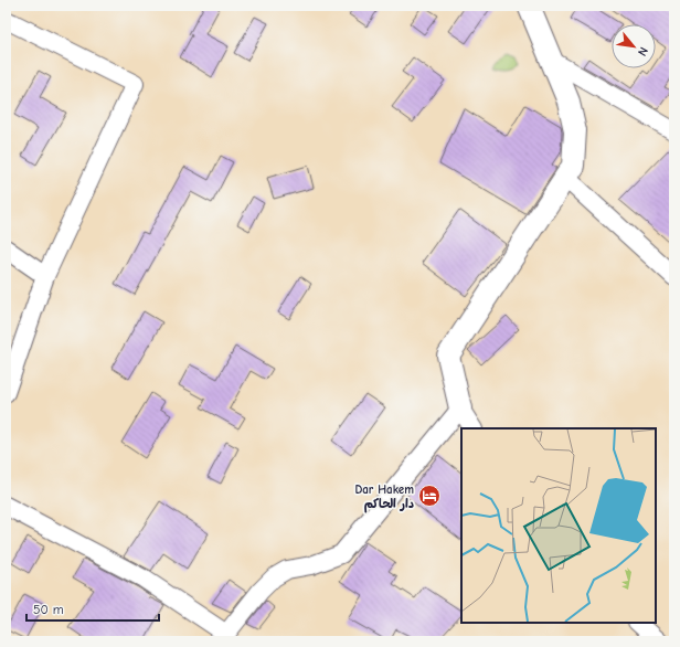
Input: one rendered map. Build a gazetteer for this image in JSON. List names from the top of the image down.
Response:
{
  "places": {
    "hotel": ["Dar Hakem دار الحاكم"]
  },
  "scale_bar": "50 m",
  "north": "bottom right"
}
